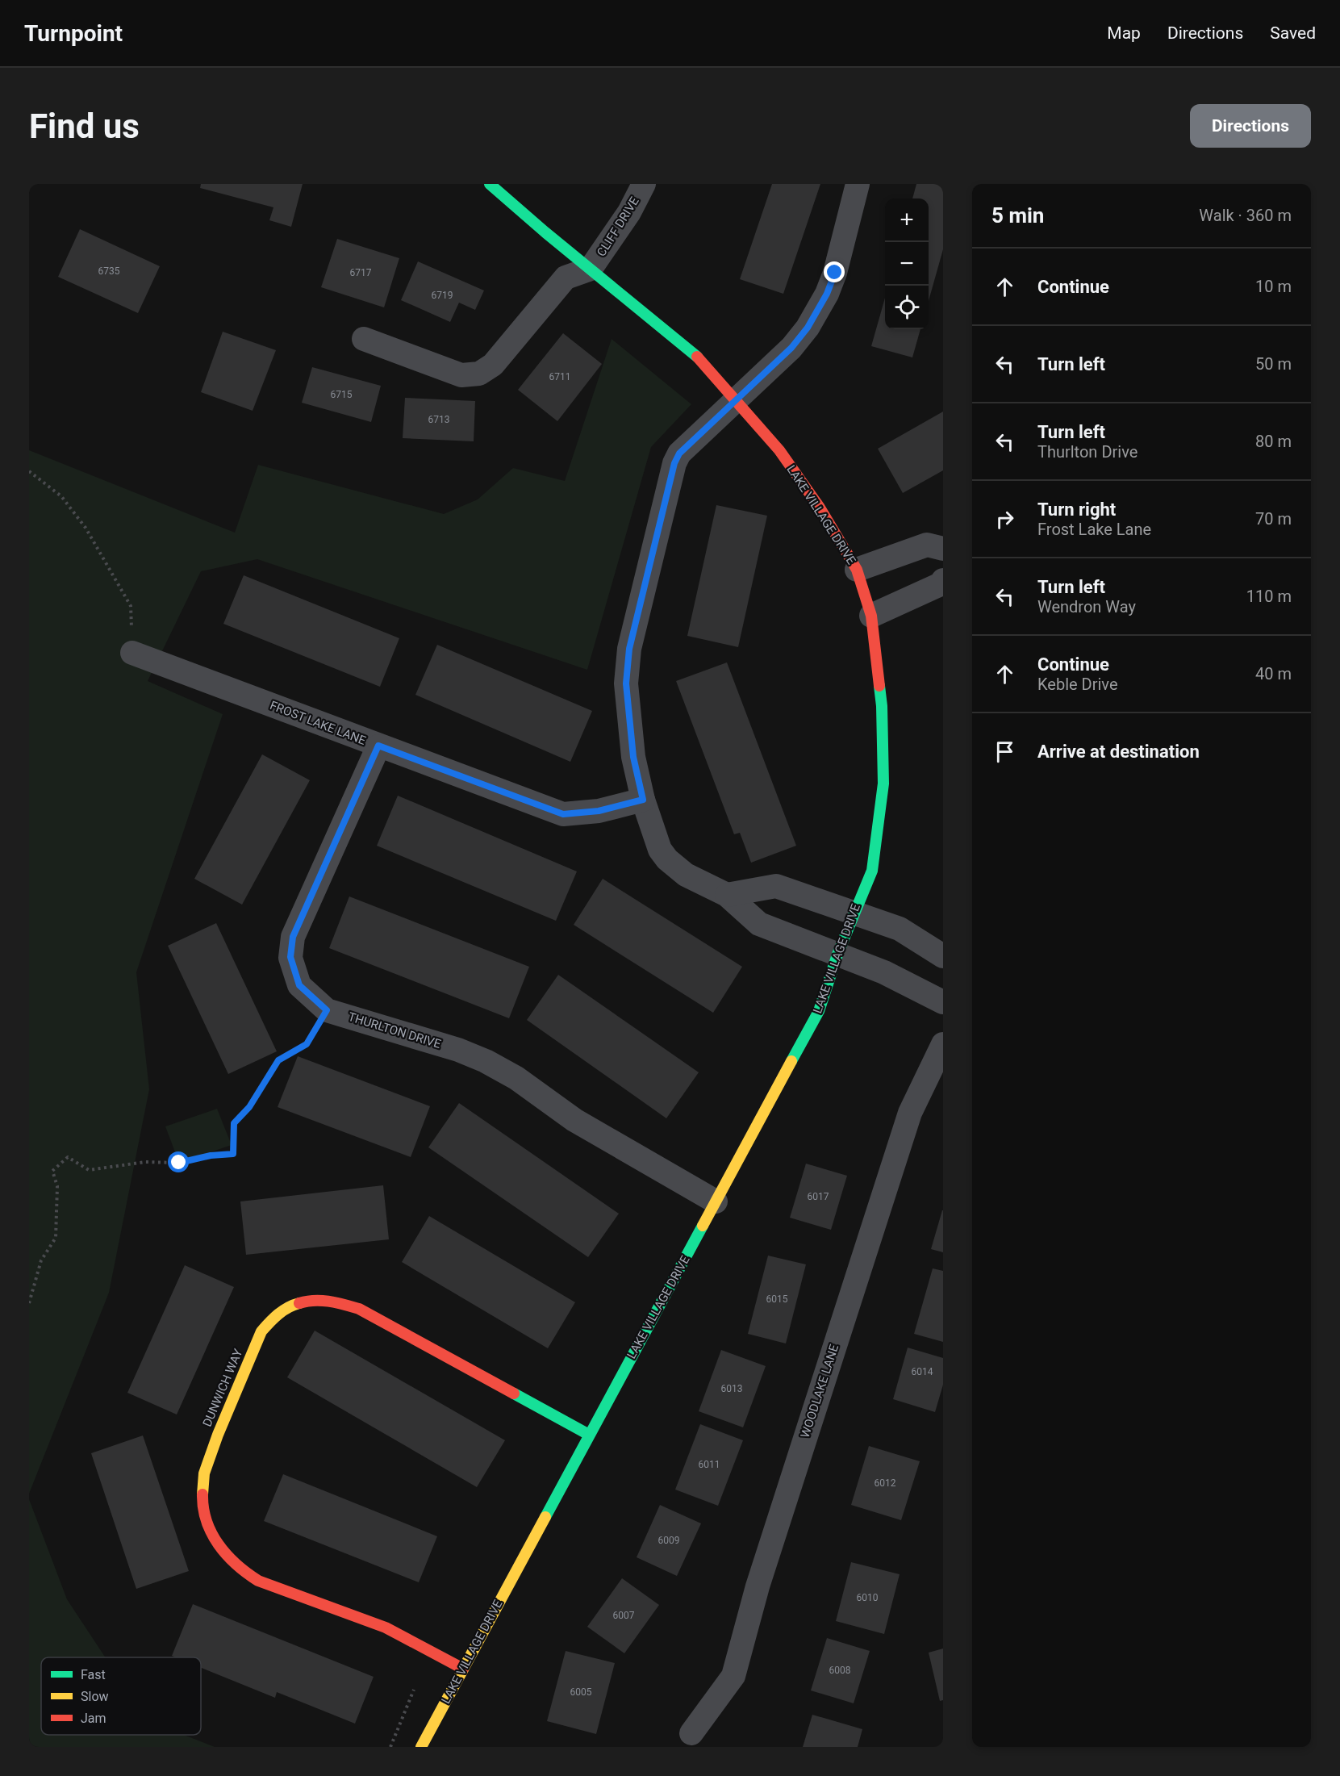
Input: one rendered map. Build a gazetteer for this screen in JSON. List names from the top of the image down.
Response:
{
  "streets": {
    "street": [
      "CLIFF DRIVE",
      "LAKE VILLAGE DRIVE",
      "FROST LAKE LANE",
      "THURLTON DRIVE",
      "DUNWICH WAY",
      "WOODLAKE LANE"
    ]
  },
  "crossings": [
    ["CLIFF DRIVE", "LAKE VILLAGE DRIVE"],
    ["LAKE VILLAGE DRIVE", "THURLTON DRIVE"],
    ["LAKE VILLAGE DRIVE", "DUNWICH WAY"],
    ["FROST LAKE LANE", "THURLTON DRIVE"]
  ],
  "house_numbers": [
    "6735",
    "6717",
    "6719",
    "6711",
    "6715",
    "6713",
    "6017",
    "6015",
    "6014",
    "6013",
    "6011",
    "6012",
    "6009",
    "6010",
    "6007",
    "6008",
    "6005"
  ],
  "legend": ["Fast", "Slow", "Jam"],
  "page": {
    "header": "Turnpoint",
    "nav": ["Map", "Directions", "Saved"],
    "buttons": "Directions",
    "title": "Find us",
    "heading": ["5 min", "Walk · 360 m"],
    "map_buttons": ["+", "−"],
    "list": [
      ["Continue", "10 m"],
      ["Turn left", "50 m"],
      ["Turn left", "Thurlton Drive", "80 m"],
      ["Turn right", "Frost Lake Lane", "70 m"],
      ["Turn left", "Wendron Way", "110 m"],
      ["Continue", "Keble Drive", "40 m"],
      "Arrive at destination"
    ]
  }
}
